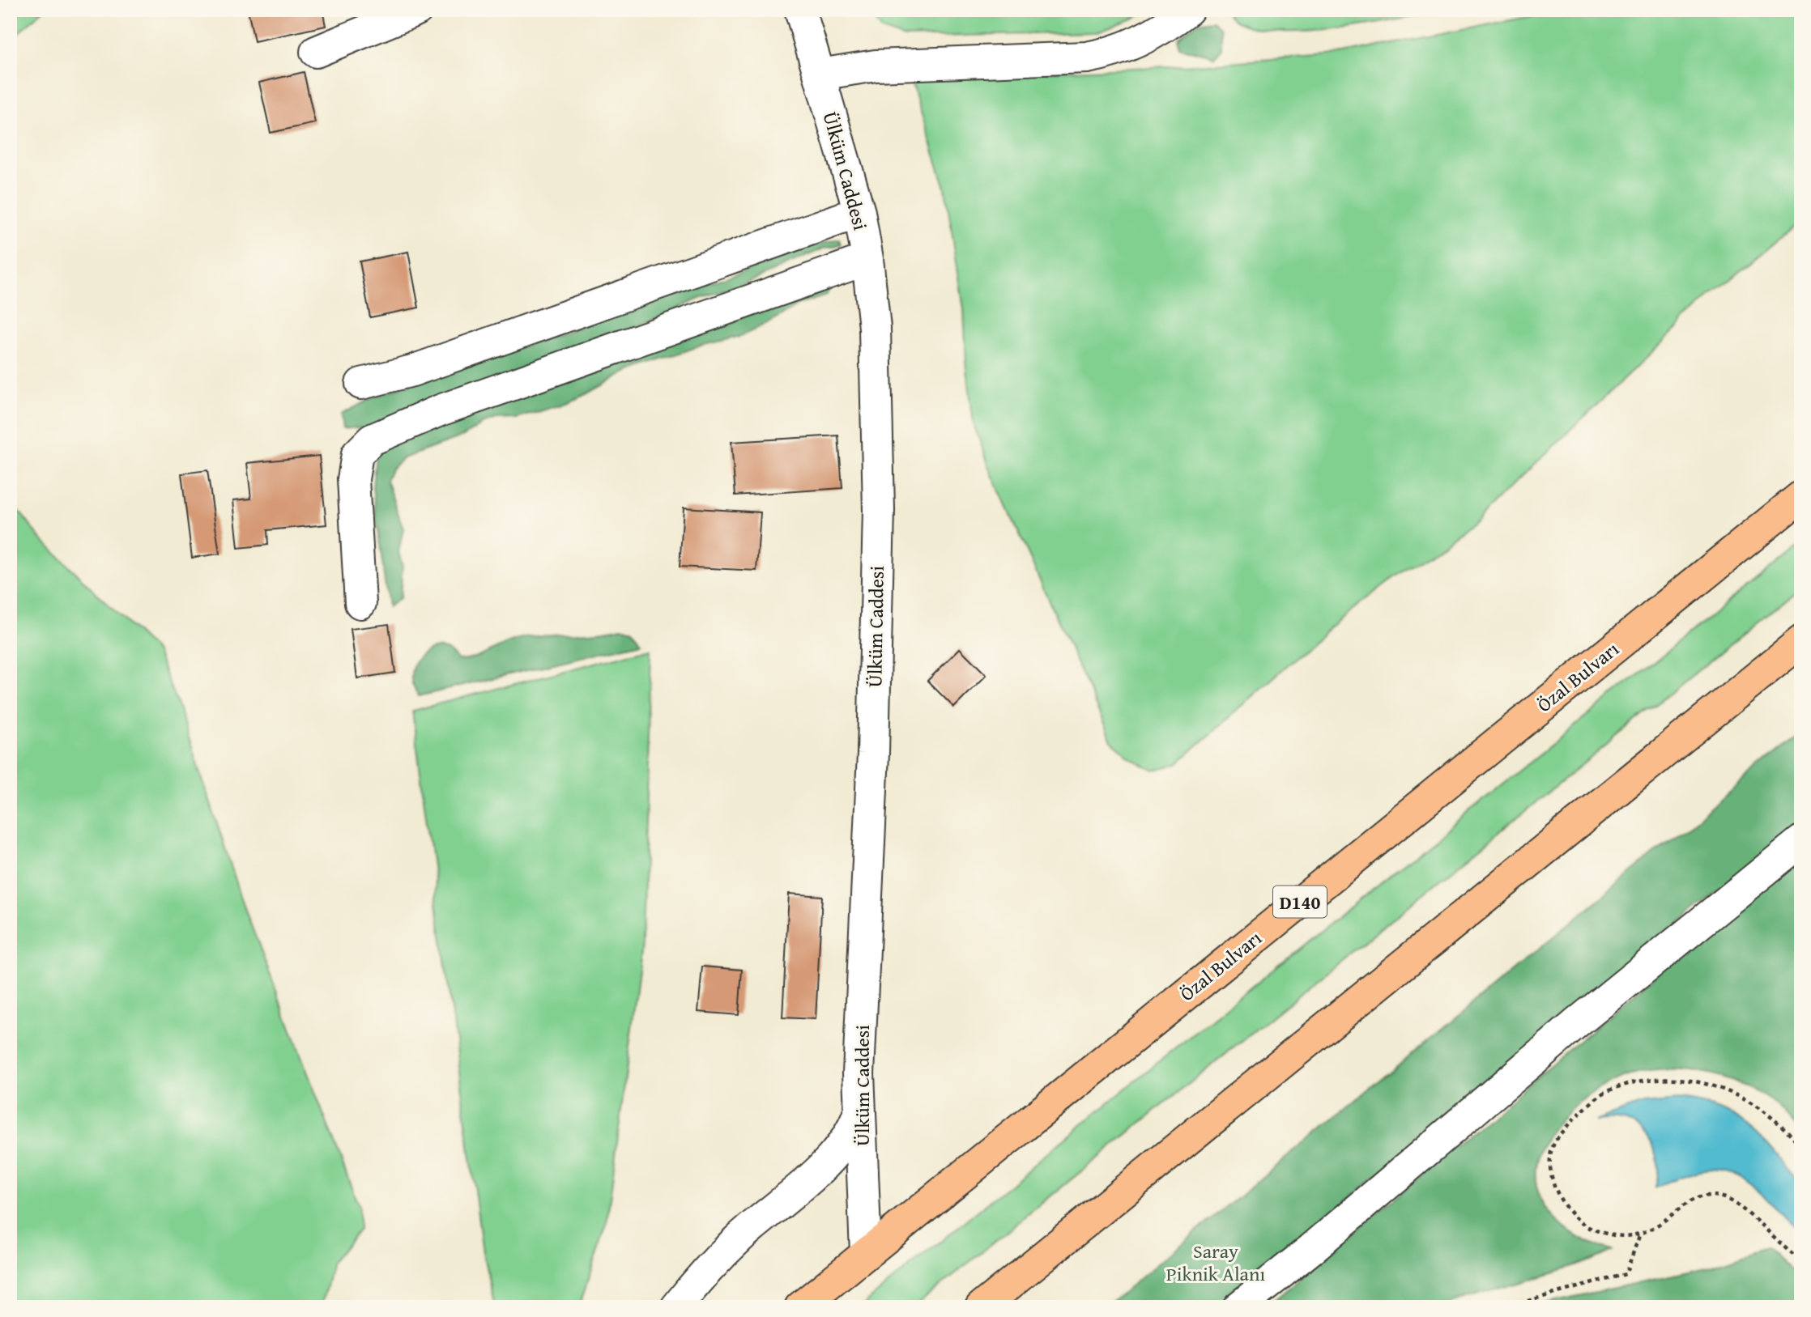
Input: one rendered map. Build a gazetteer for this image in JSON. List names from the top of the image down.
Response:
{
  "streets": {
    "highway": ["Özal Bulvarı", "D140"],
    "street": ["Ülküm Caddesi"]
  },
  "crossings": [
    ["Ülküm Caddesi", "Özal Bulvarı"]
  ],
  "parks": ["Saray Piknik Alanı"]
}
